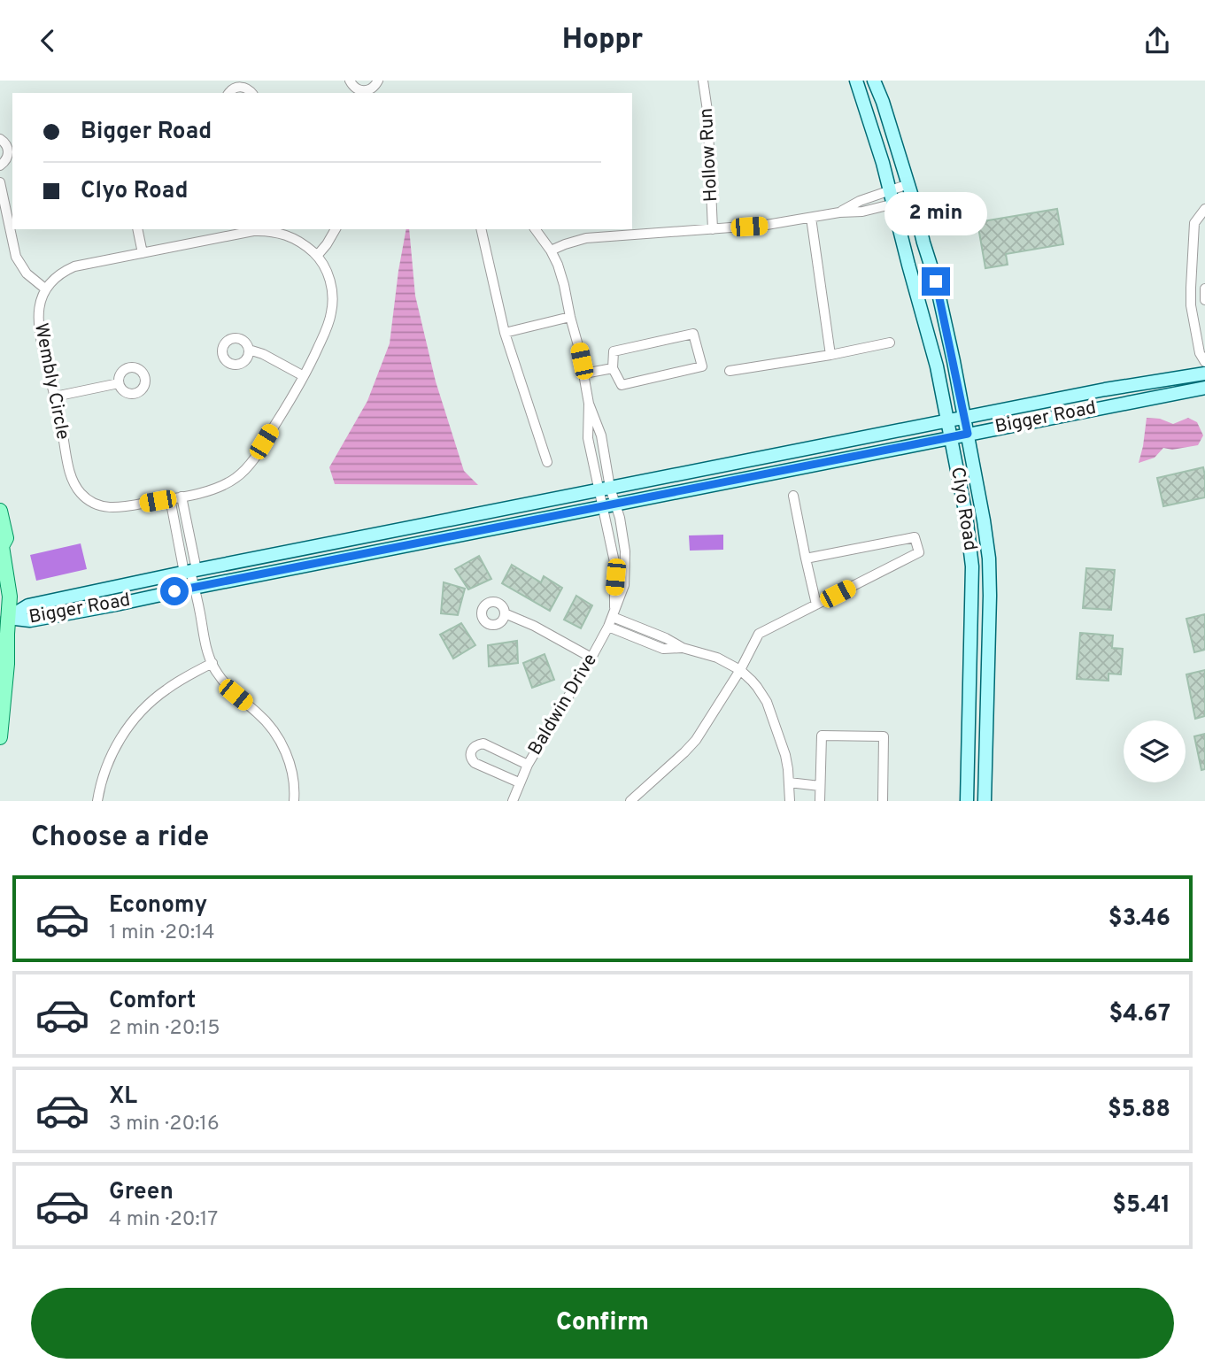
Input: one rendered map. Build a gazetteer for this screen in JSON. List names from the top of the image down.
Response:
{
  "streets": {
    "street": [
      "Hollow Run",
      "Wembly Circle",
      "Bigger Road",
      "Clyo Road",
      "Baldwin Drive"
    ]
  },
  "crossings": [
    ["Bigger Road", "Clyo Road"],
    ["Bigger Road", "Baldwin Drive"]
  ],
  "page": {
    "header": "Hoppr",
    "banner": ["Bigger Road", "Clyo Road"],
    "bubble": "2 min",
    "heading": "Choose a ride",
    "list": [
      {
        "name": "Economy",
        "note": "1 min · 20:14",
        "value": "$3.46"
      },
      {
        "name": "Comfort",
        "note": "2 min · 20:15",
        "value": "$4.67"
      },
      {
        "name": "XL",
        "note": "3 min · 20:16",
        "value": "$5.88"
      },
      {
        "name": "Green",
        "note": "4 min · 20:17",
        "value": "$5.41"
      }
    ],
    "buttons": "Confirm"
  }
}
